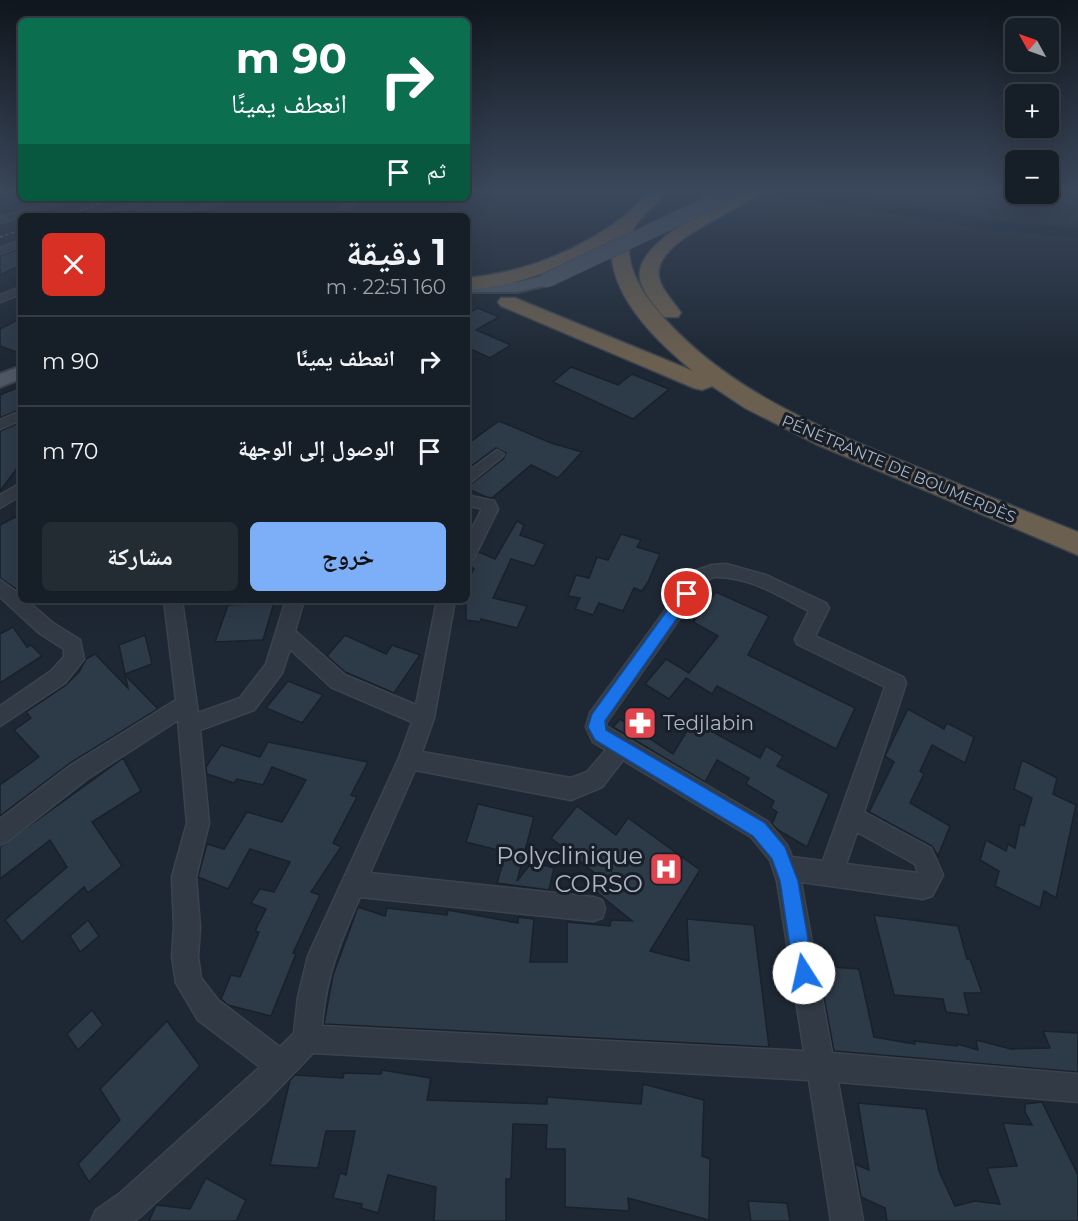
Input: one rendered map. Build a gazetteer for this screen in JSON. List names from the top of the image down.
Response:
{
  "streets": {
    "highway": ["PÉNÉTRANTE DE BOUMERDÈS"]
  },
  "places": {
    "pharmacy": ["Tedjlabin"],
    "hospital": ["Polyclinique CORSO"]
  },
  "north": "top left",
  "page": {
    "map_buttons": ["+", "−"],
    "turn": ["90 m", "انعطف يمينًا"],
    "then": "ثم",
    "heading": ["1 دقيقة", "160 m · 22:51"],
    "list": [
      {
        "name": "انعطف يمينًا",
        "value": "90 m"
      },
      {
        "name": "الوصول إلى الوجهة",
        "value": "70 m"
      }
    ],
    "buttons": ["خروج", "مشاركة"]
  }
}
